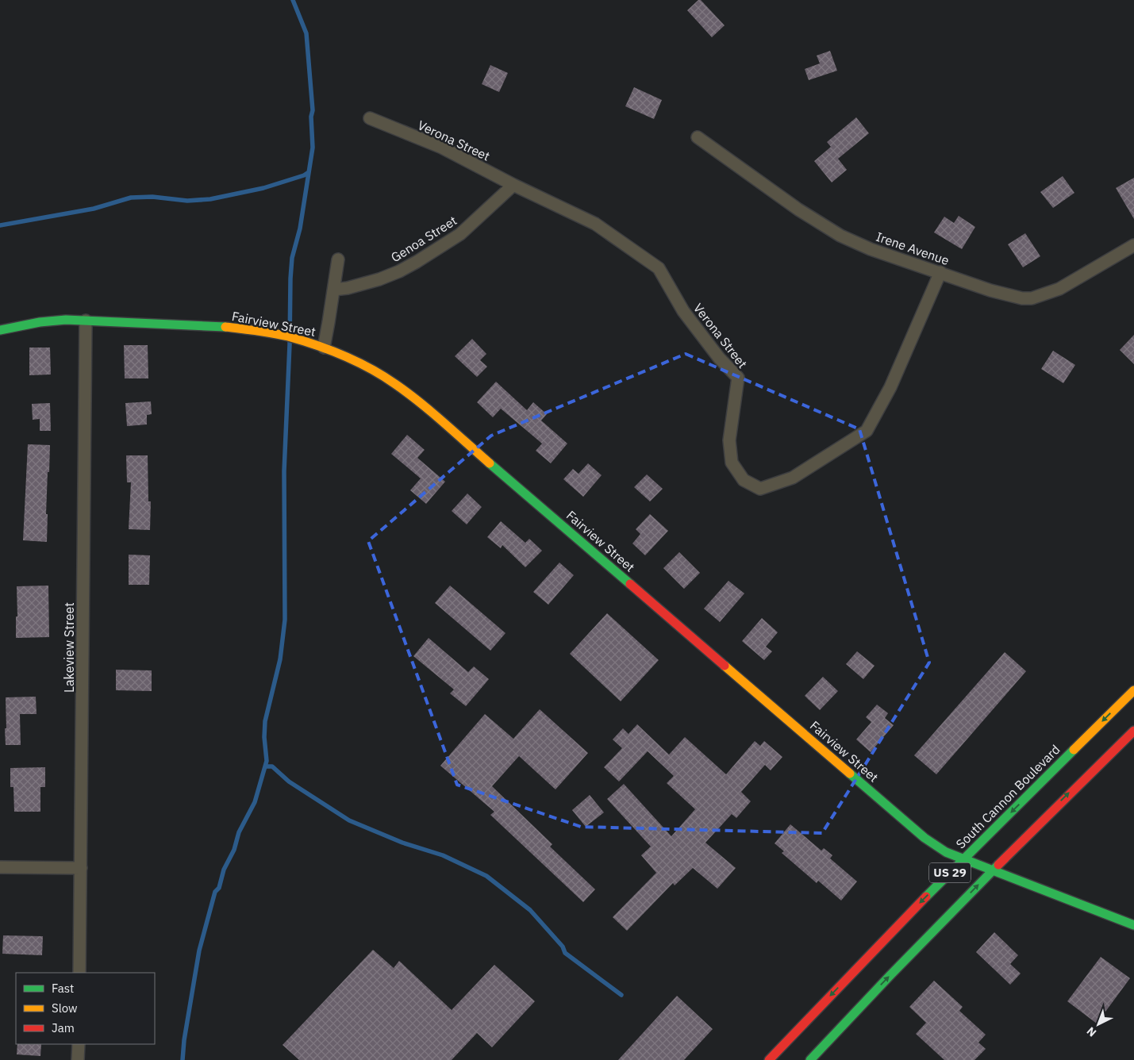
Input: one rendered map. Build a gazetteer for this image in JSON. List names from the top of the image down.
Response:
{
  "streets": {
    "street": [
      "Verona Street",
      "Genoa Street",
      "Irene Avenue",
      "Fairview Street",
      "Lakeview Street",
      "South Cannon Boulevard",
      "US 29"
    ]
  },
  "crossings": [
    ["Verona Street", "Genoa Street"],
    ["Verona Street", "Irene Avenue"],
    ["Fairview Street", "Lakeview Street"],
    ["Fairview Street", "South Cannon Boulevard"],
    ["Fairview Street", "US 29"]
  ],
  "legend": ["Fast", "Slow", "Jam"],
  "north": "bottom left"
}
